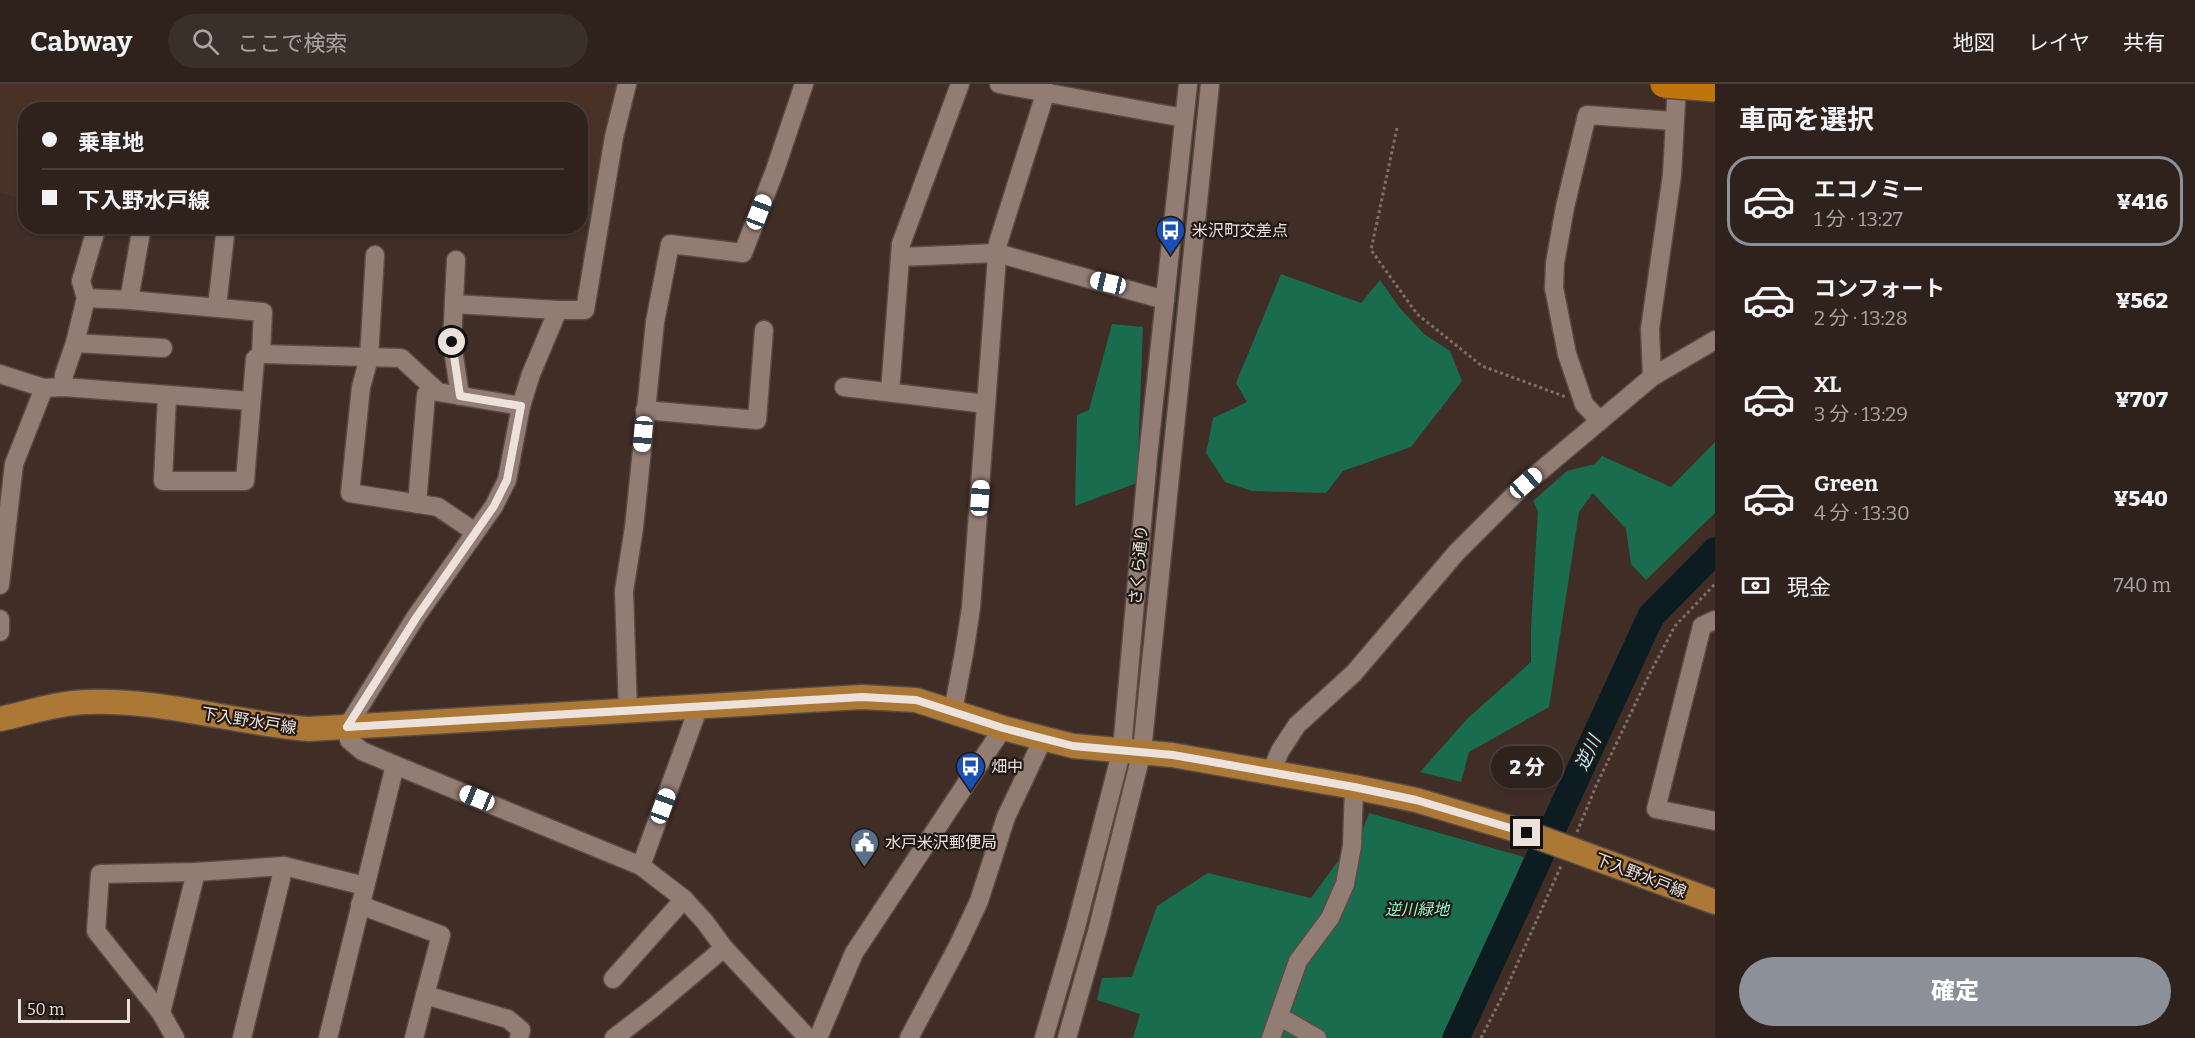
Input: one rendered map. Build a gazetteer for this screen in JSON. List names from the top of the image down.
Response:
{
  "streets": {
    "main road": ["下入野水戸線"],
    "street": ["さくら通り"]
  },
  "crossings": [
    ["さくら通り", "下入野水戸線"]
  ],
  "water": ["逆川"],
  "parks": ["逆川緑地"],
  "places": {
    "bus stop": ["米沢町交差点", "畑中"],
    "public building": ["水戸米沢郵便局"]
  },
  "scale_bar": "50 m",
  "page": {
    "header": "Cabway",
    "search": "ここで検索",
    "nav": ["地図", "レイヤ", "共有"],
    "heading": "車両を選択",
    "banner": ["乗車地", "下入野水戸線"],
    "list": [
      {
        "name": "エコノミー",
        "note": "1 分 · 13:27",
        "value": "¥416"
      },
      {
        "name": "コンフォート",
        "note": "2 分 · 13:28",
        "value": "¥562"
      },
      {
        "name": "XL",
        "note": "3 分 · 13:29",
        "value": "¥707"
      },
      {
        "name": "Green",
        "note": "4 分 · 13:30",
        "value": "¥540"
      }
    ],
    "pay": ["現金", "740 m"],
    "bubble": "2 分",
    "buttons": "確定",
    "scale": "50 m"
  }
}
